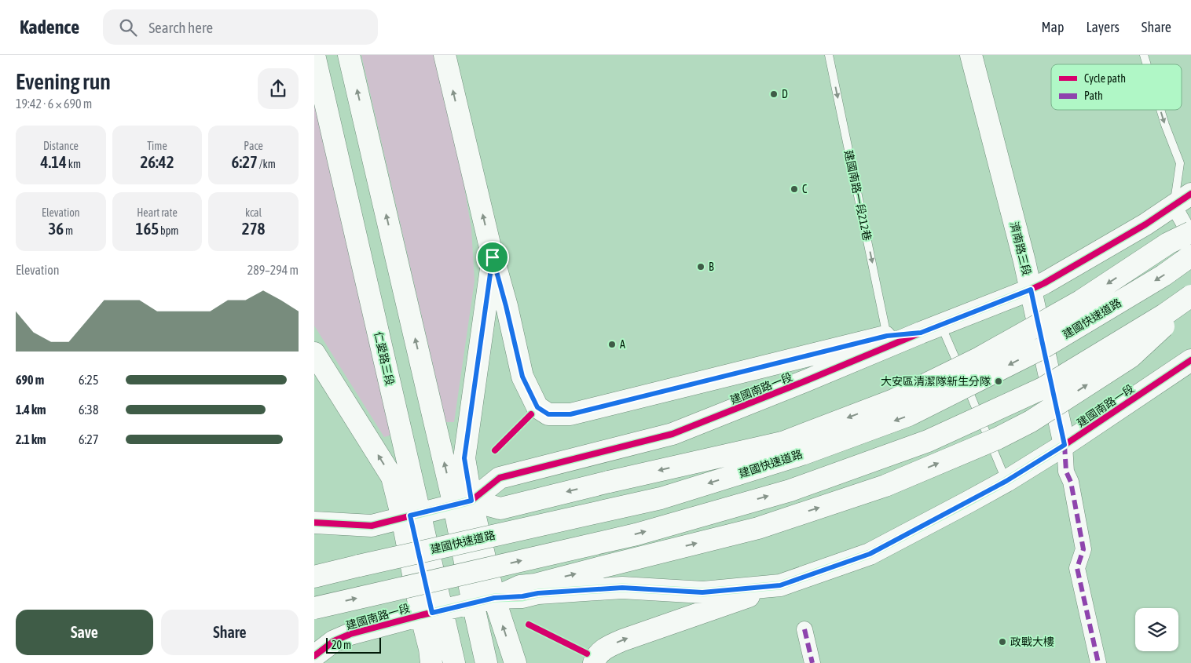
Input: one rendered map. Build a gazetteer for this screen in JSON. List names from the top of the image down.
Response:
{
  "streets": {
    "main road": [
      "濟南路三段",
      "建國快速道路",
      "仁愛路三段",
      "建國南路一段"
    ],
    "lane": ["建國南路一段212巷"]
  },
  "crossings": [
    ["濟南路三段", "建國南路一段"],
    ["仁愛路三段", "建國南路一段"]
  ],
  "one_way": ["建國南路一段212巷"],
  "places": [
    "D",
    "C",
    "B",
    "A",
    "大安區清潔隊新生分隊",
    "政戰大樓"
  ],
  "legend": ["Cycle path", "Path"],
  "scale_bar": "20 m",
  "page": {
    "header": "Kadence",
    "search": "Search here",
    "nav": ["Map", "Layers", "Share"],
    "heading": ["Evening run", "19:42 · 6 × 690 m"],
    "stats": [
      ["Distance", "4.14 km"],
      ["Time", "26:42"],
      ["Pace", "6:27 /km"],
      ["Elevation", "36 m"],
      ["Heart rate", "165 bpm"],
      ["kcal", "278"]
    ],
    "chart": ["Elevation", "289–294 m"],
    "list": [
      {
        "name": "690 m",
        "note": "6:25"
      },
      {
        "name": "1.4 km",
        "note": "6:38"
      },
      {
        "name": "2.1 km",
        "note": "6:27"
      }
    ],
    "buttons": ["Save", "Share"],
    "scale": "20 m"
  }
}
